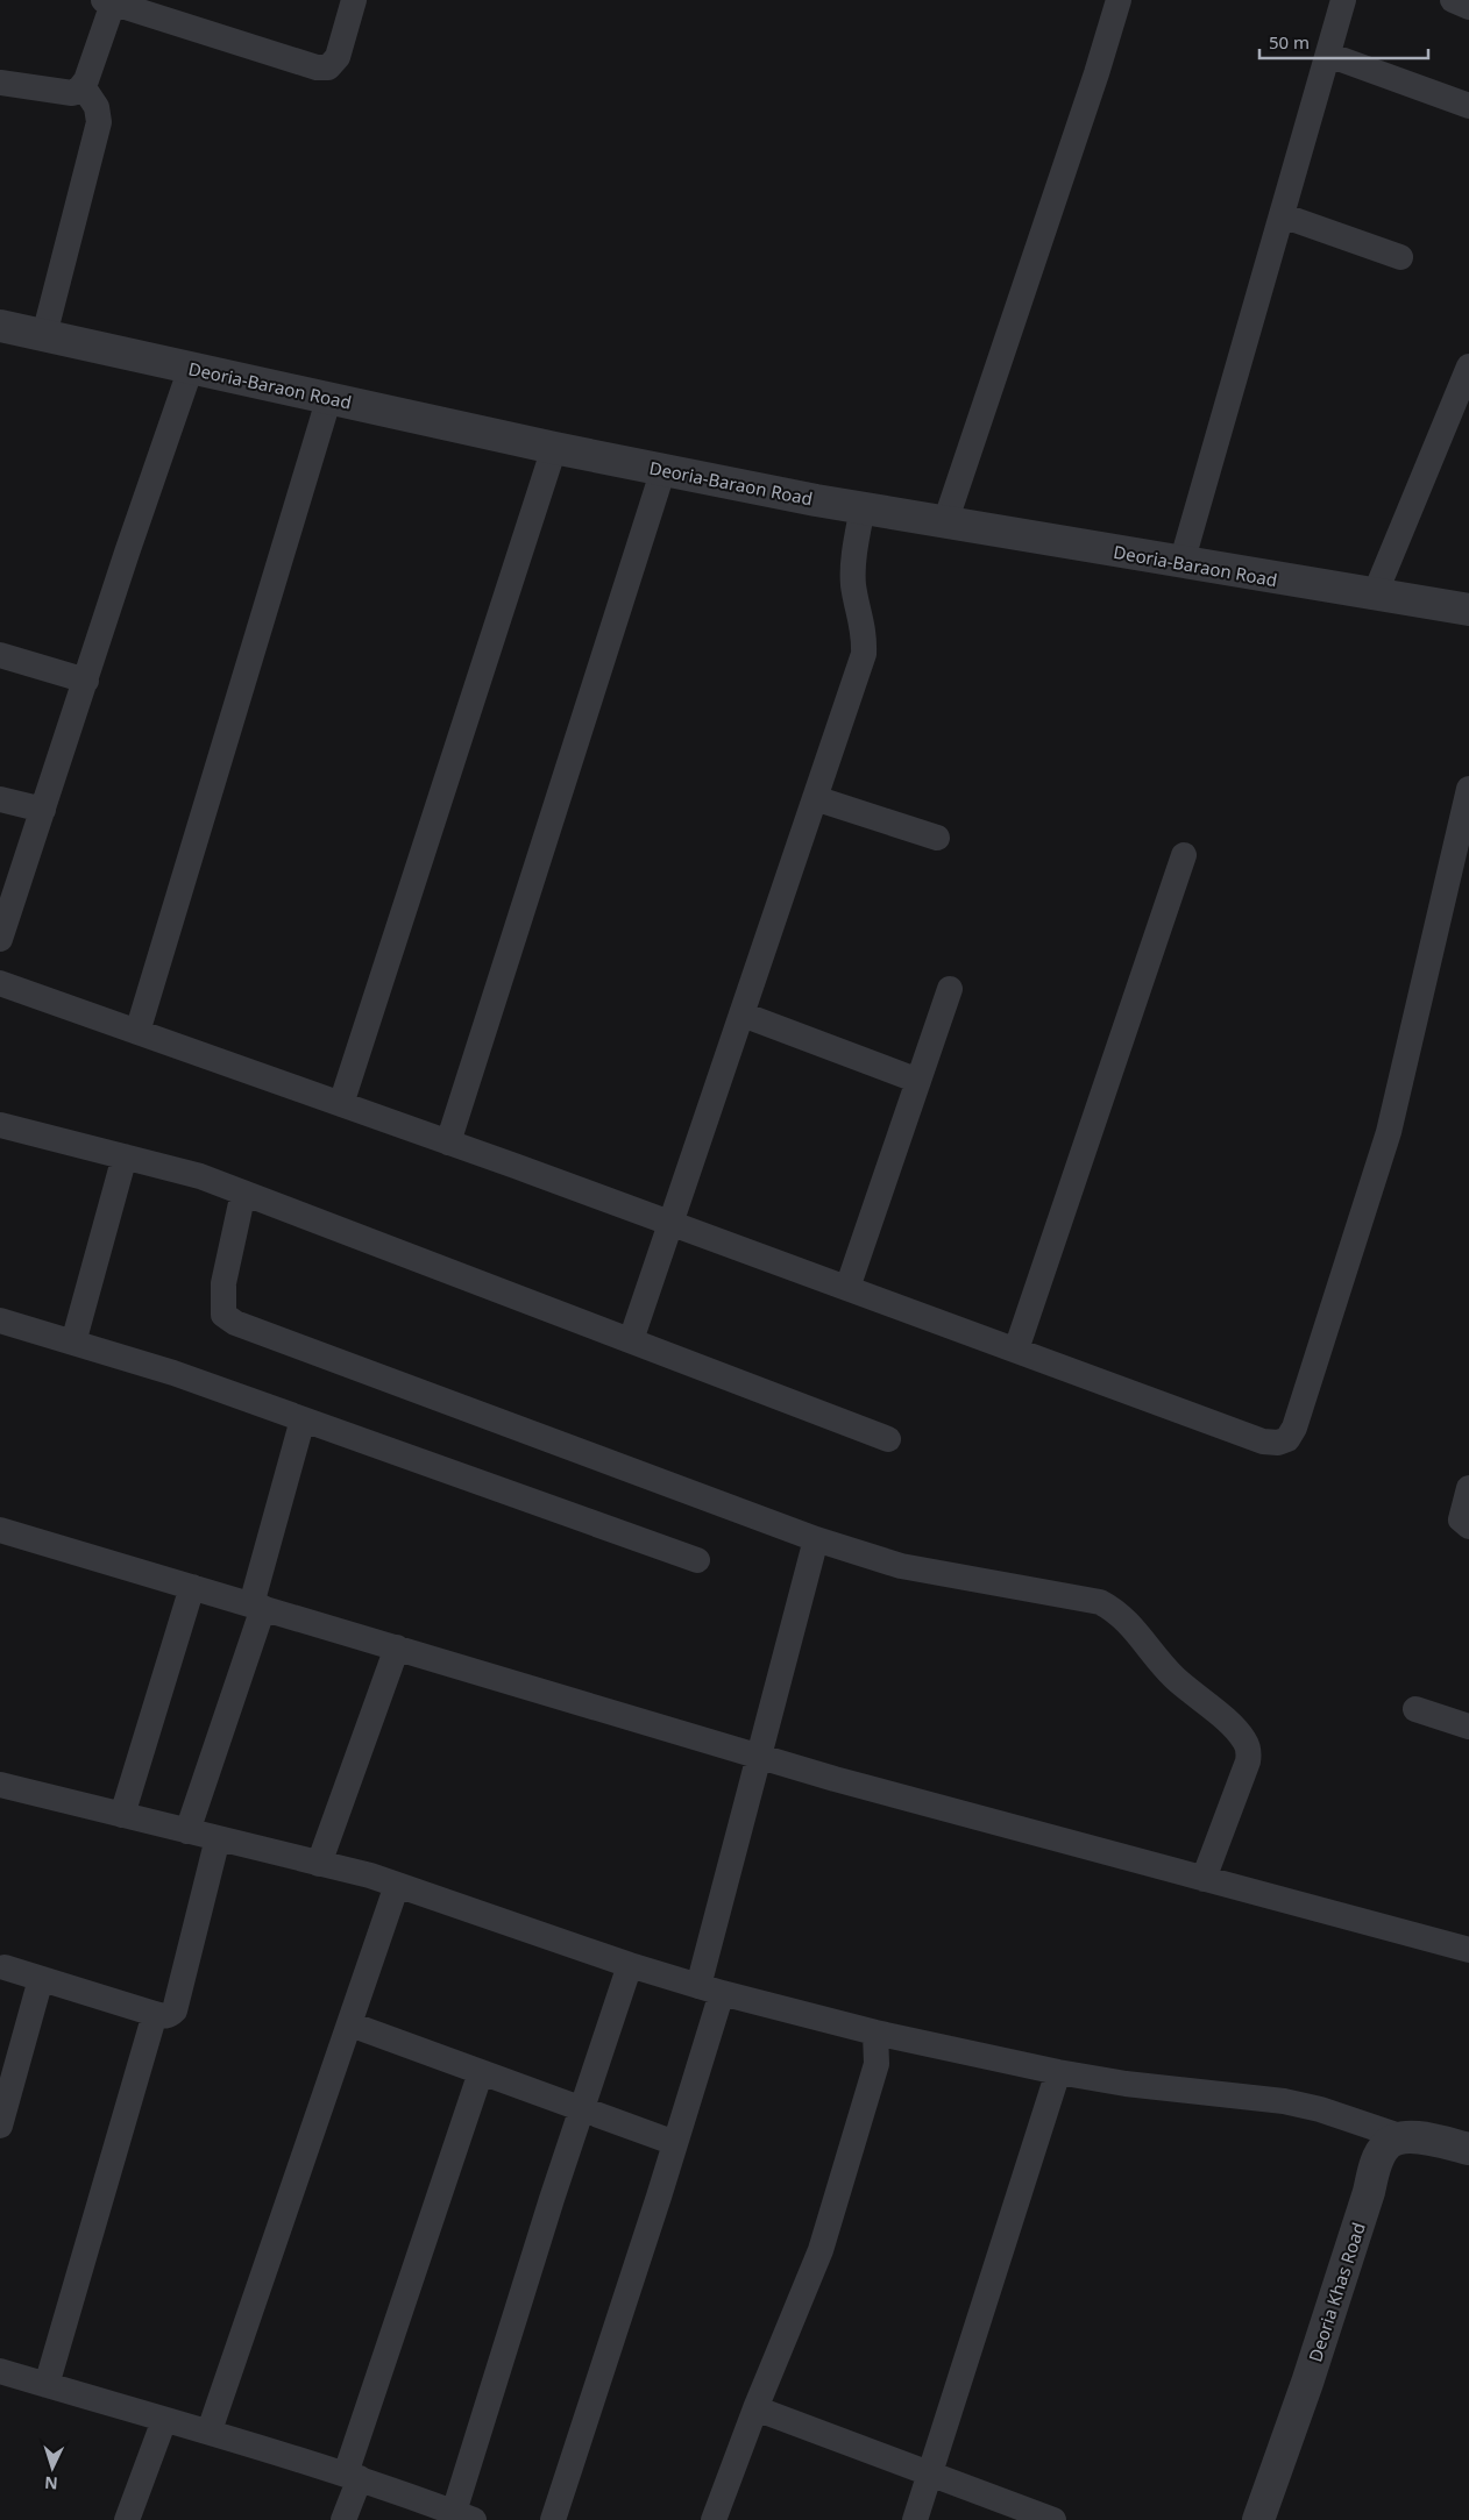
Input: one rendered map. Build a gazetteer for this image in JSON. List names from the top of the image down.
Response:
{
  "streets": {
    "street": ["Deoria-Baraon Road", "Deoria Khas Road"]
  },
  "scale_bar": "50 m",
  "north": "bottom"
}
